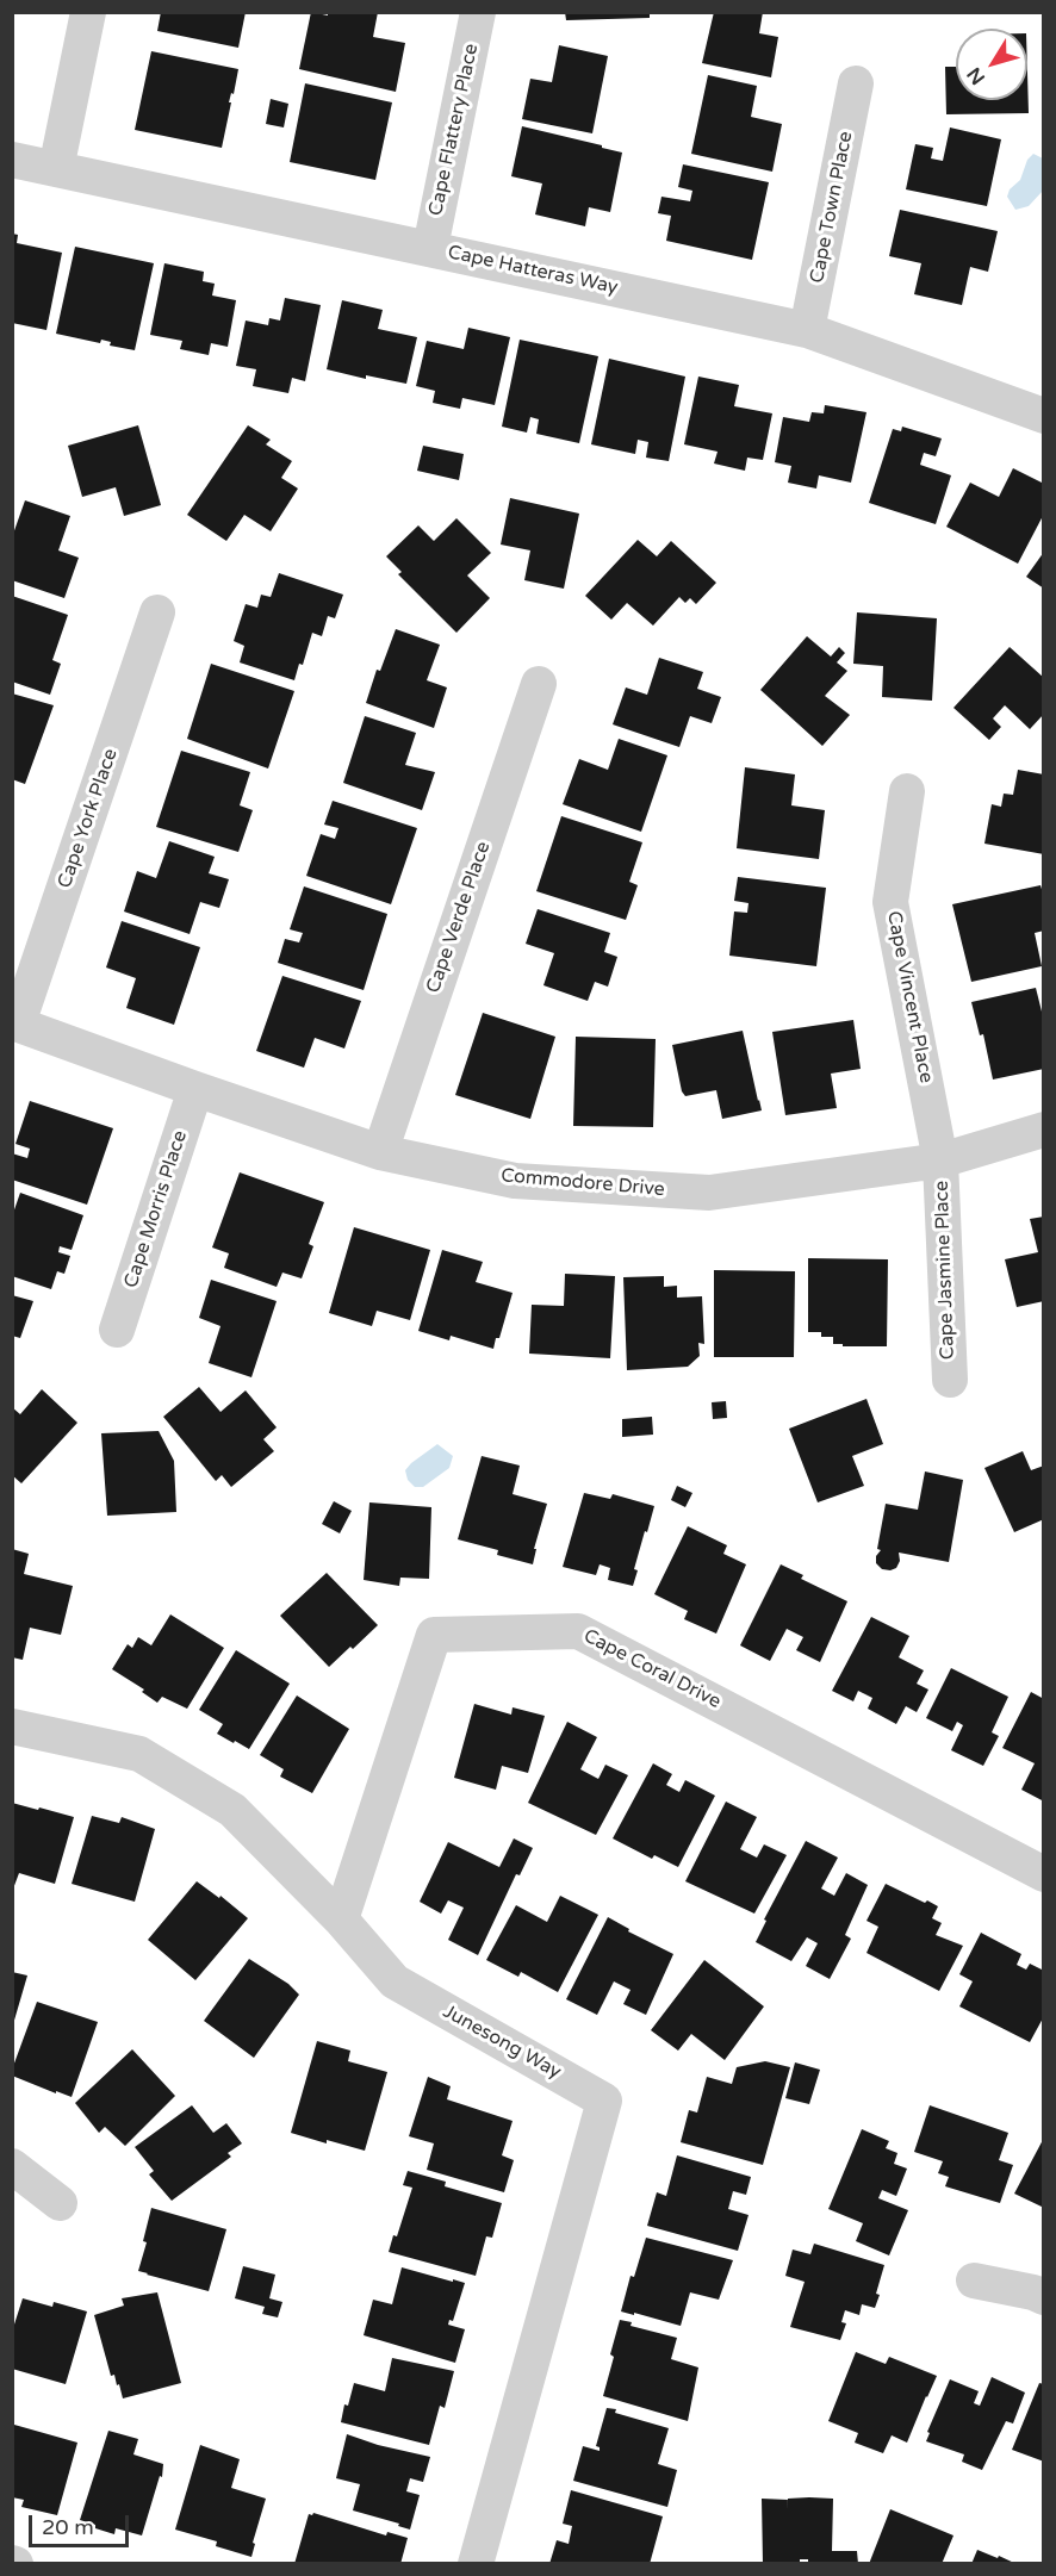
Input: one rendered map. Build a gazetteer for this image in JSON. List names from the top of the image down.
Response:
{
  "streets": {
    "street": [
      "Cape Flattery Place",
      "Cape Town Place",
      "Cape Hatteras Way",
      "Cape York Place",
      "Cape Verde Place",
      "Cape Vincent Place",
      "Commodore Drive",
      "Cape Morris Place",
      "Cape Jasmine Place",
      "Cape Coral Drive",
      "Junesong Way"
    ]
  },
  "crossings": [
    ["Cape Flattery Place", "Cape Hatteras Way"],
    ["Cape Town Place", "Cape Hatteras Way"],
    ["Cape York Place", "Commodore Drive"],
    ["Cape Verde Place", "Commodore Drive"],
    ["Cape Vincent Place", "Commodore Drive"],
    ["Cape Vincent Place", "Cape Jasmine Place"],
    ["Commodore Drive", "Cape Morris Place"],
    ["Commodore Drive", "Cape Jasmine Place"],
    ["Cape Coral Drive", "Junesong Way"]
  ],
  "scale_bar": "20 m",
  "north": "bottom left"
}
